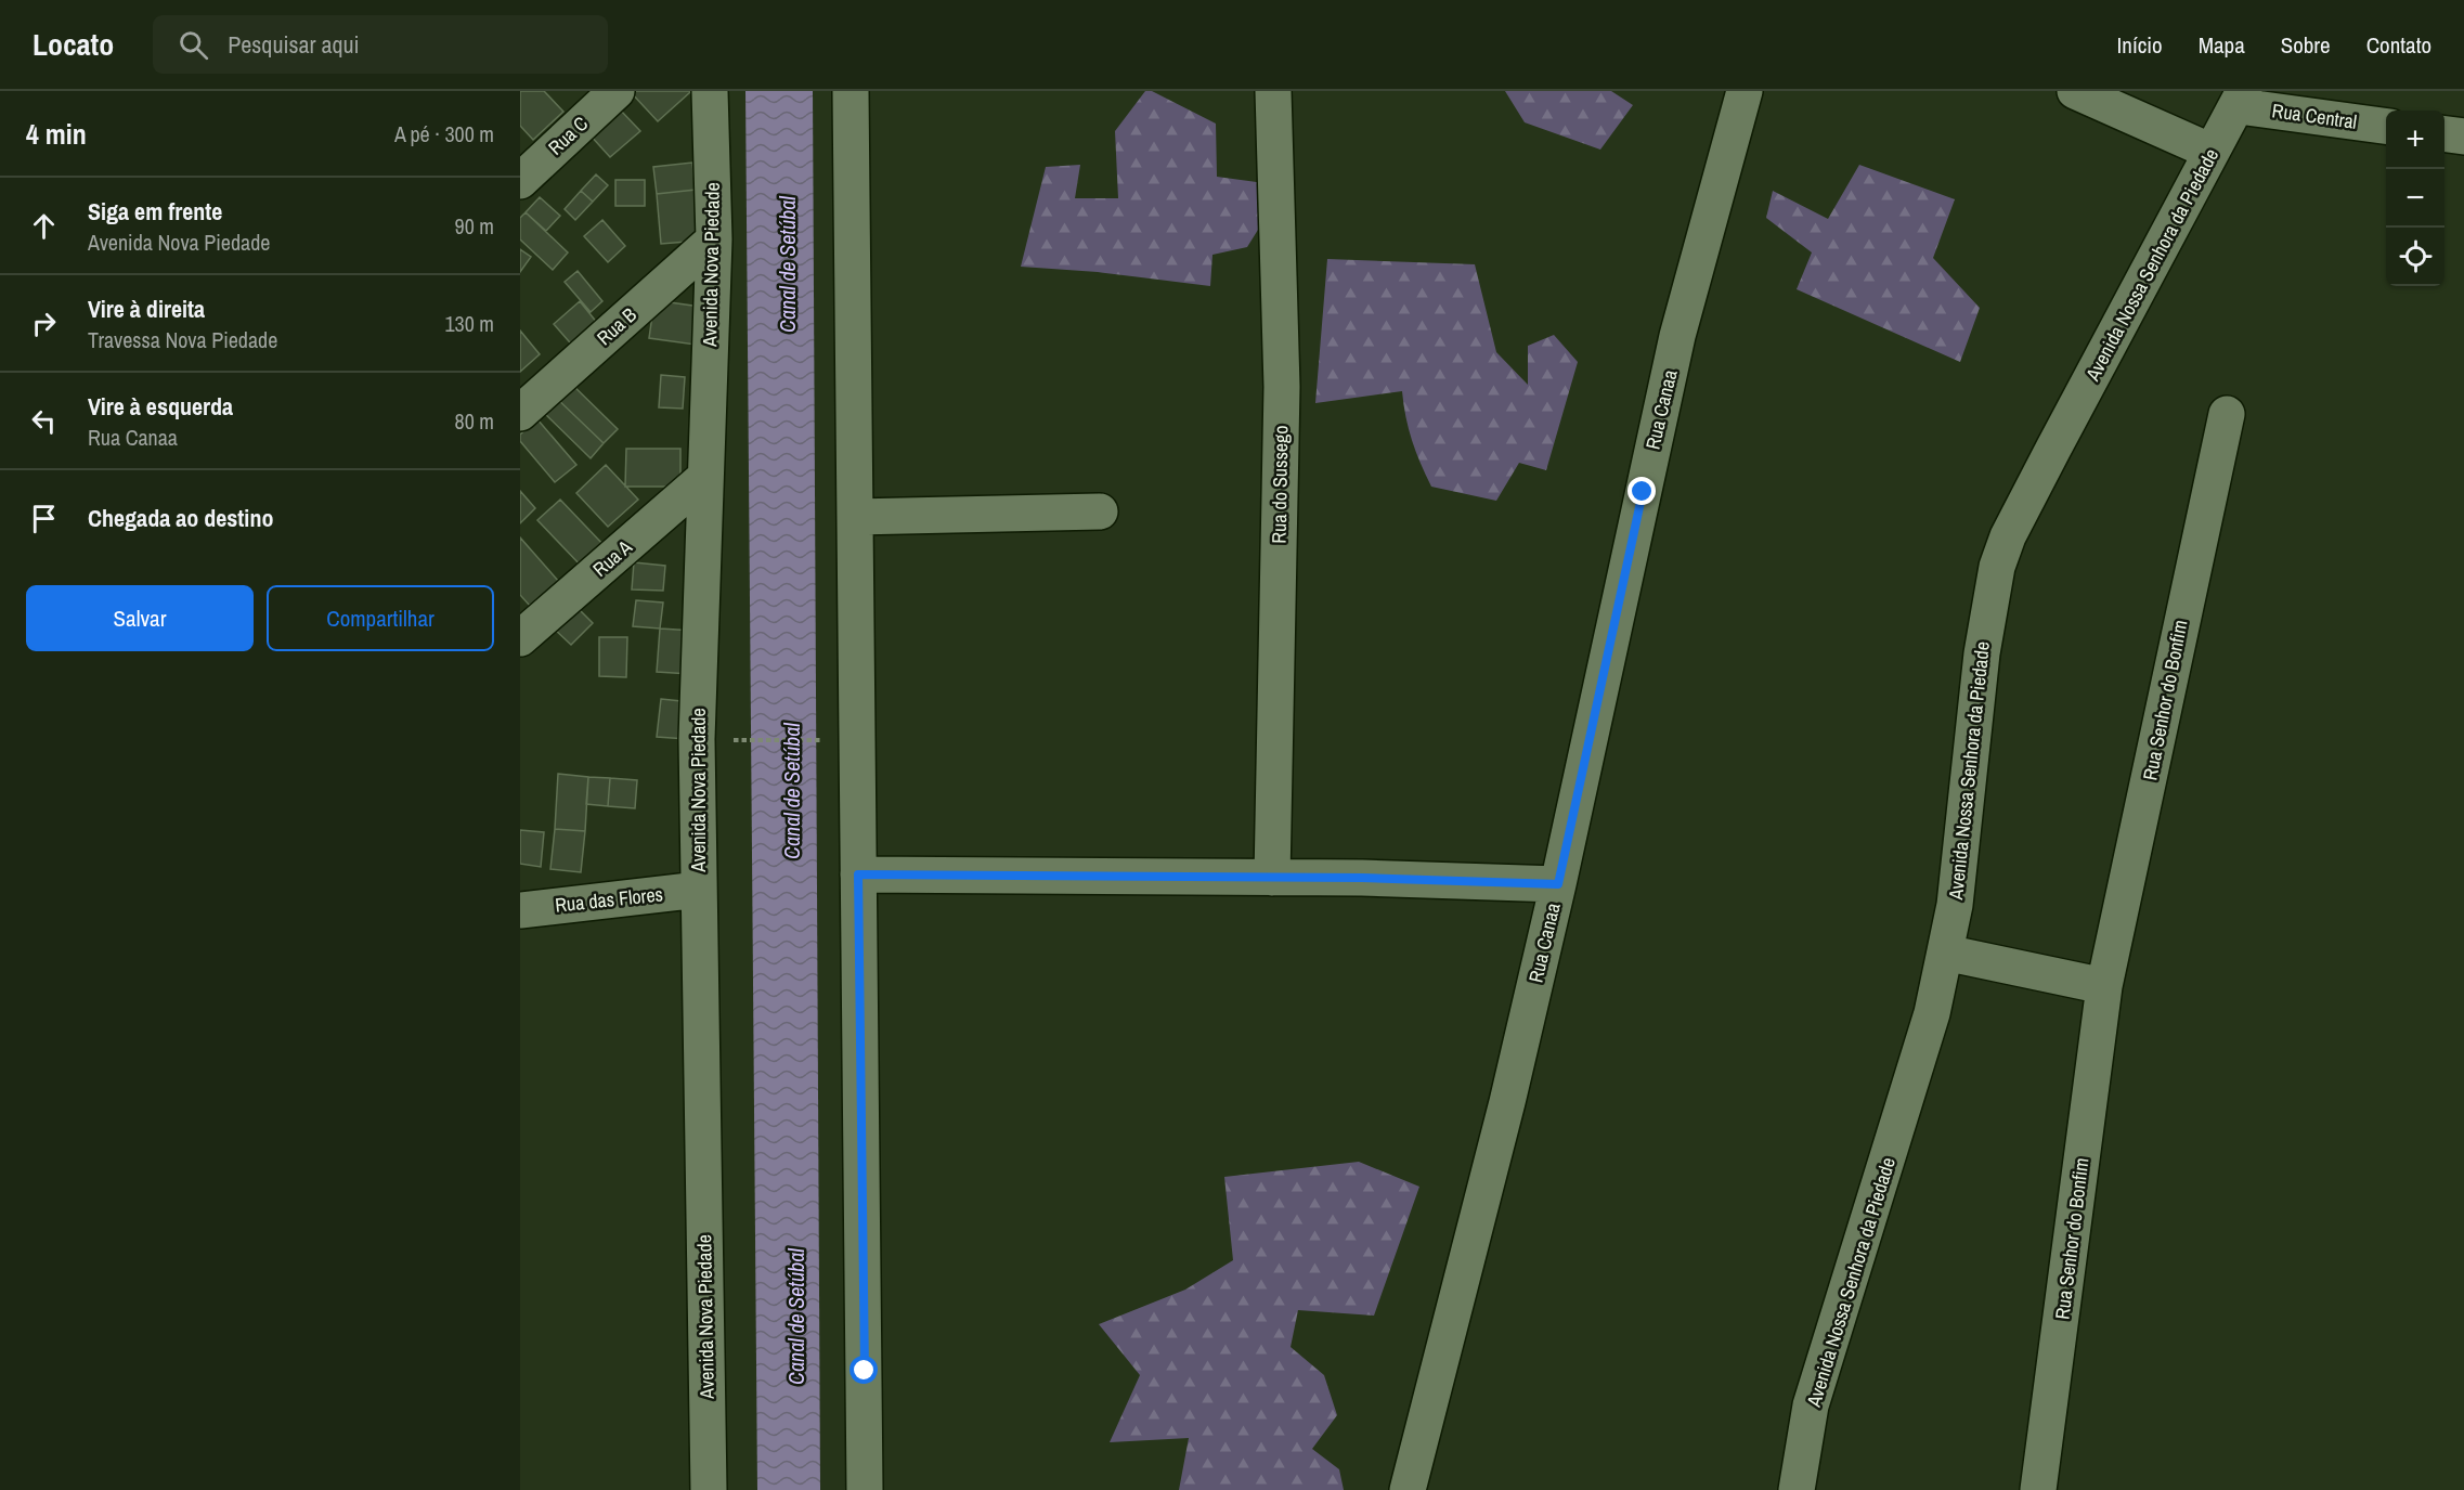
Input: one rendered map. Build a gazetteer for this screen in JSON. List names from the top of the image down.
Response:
{
  "streets": {
    "street": [
      "Rua Central",
      "Rua C",
      "Avenida Nova Piedade",
      "Avenida Nossa Senhora da Piedade",
      "Rua B",
      "Rua Canaa",
      "Rua do Sussego",
      "Rua A",
      "Rua Senhor do Bonfim",
      "Rua das Flores"
    ]
  },
  "crossings": [
    ["Rua Central", "Avenida Nossa Senhora da Piedade"],
    ["Avenida Nova Piedade", "Rua B"],
    ["Avenida Nova Piedade", "Rua A"],
    ["Avenida Nova Piedade", "Rua das Flores"]
  ],
  "water": ["Canal de Setúbal"],
  "page": {
    "header": "Locato",
    "search": "Pesquisar aqui",
    "nav": [
      "Início",
      "Mapa",
      "Sobre",
      "Contato"
    ],
    "heading": ["4 min", "A pé · 300 m"],
    "map_buttons": ["+", "−"],
    "list": [
      ["Siga em frente", "Avenida Nova Piedade", "90 m"],
      ["Vire à direita", "Travessa Nova Piedade", "130 m"],
      ["Vire à esquerda", "Rua Canaa", "80 m"],
      "Chegada ao destino"
    ],
    "buttons": ["Salvar", "Compartilhar"]
  }
}
